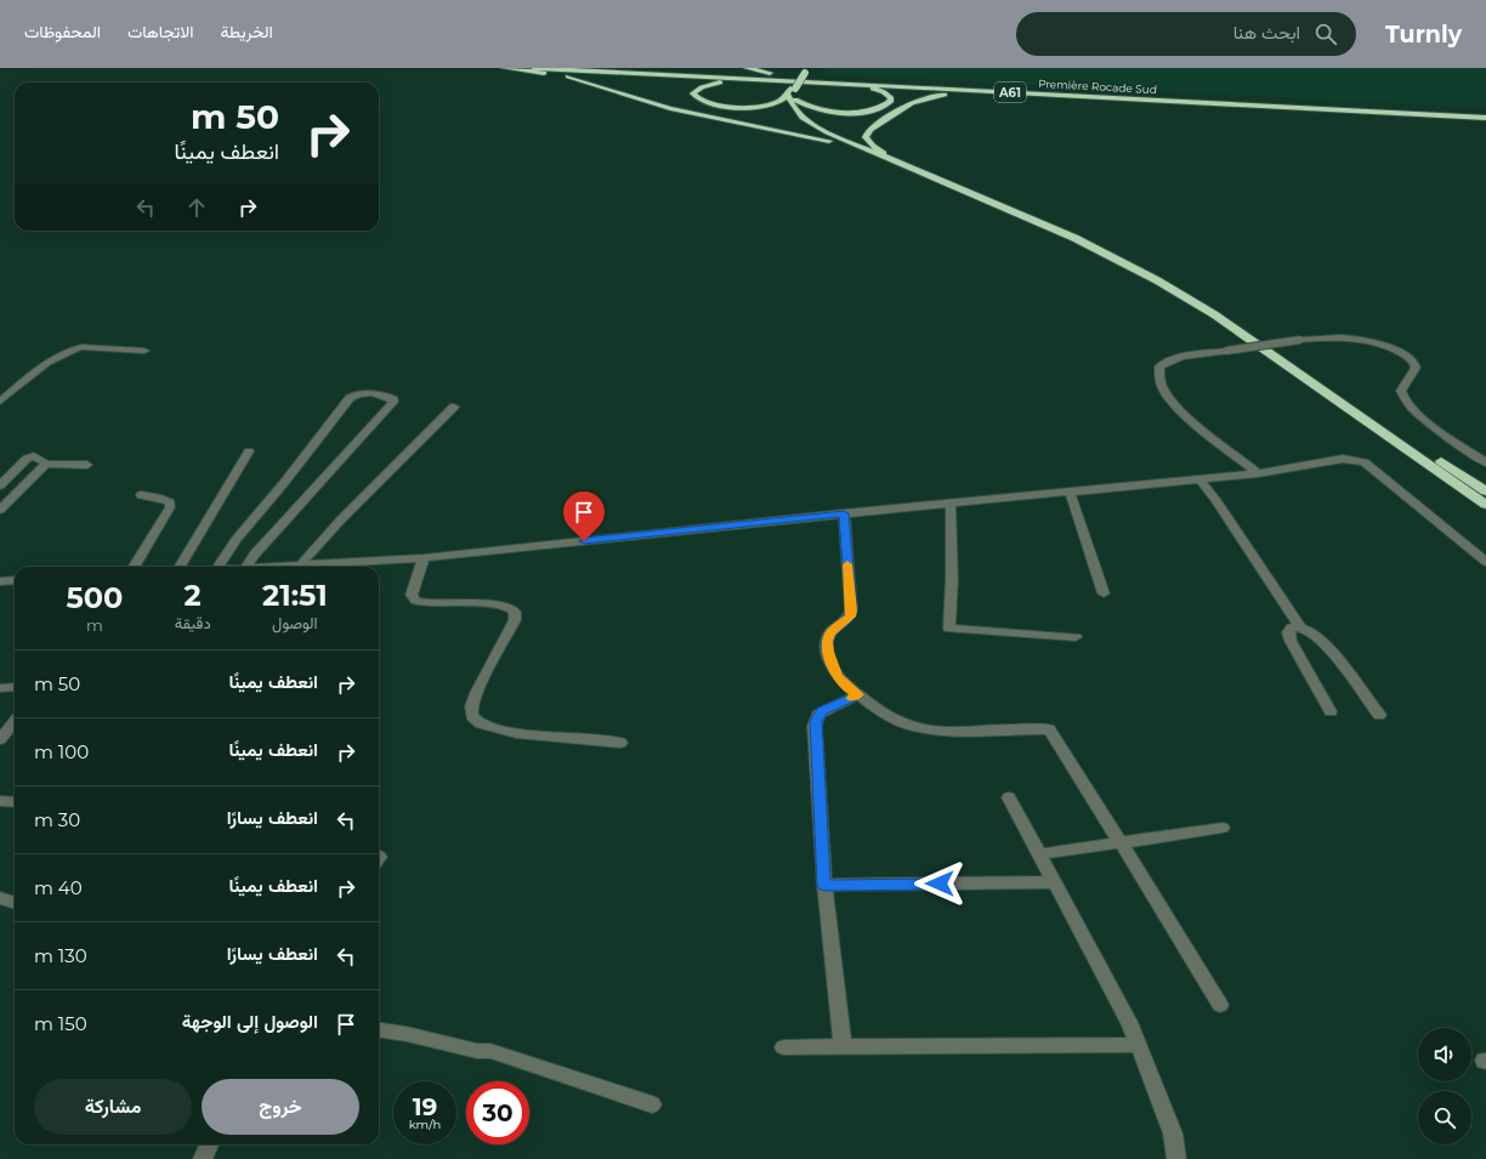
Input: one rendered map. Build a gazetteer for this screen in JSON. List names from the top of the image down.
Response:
{
  "streets": {
    "highway": ["Première Rocade Sud", "A61"]
  },
  "page": {
    "header": "Turnly",
    "search": "ابحث هنا",
    "nav": ["الخريطة", "الاتجاهات", "المحفوظات"],
    "turn": ["50 m", "انعطف يمينًا"],
    "eta": [
      "21:51",
      "الوصول",
      "2",
      "دقيقة",
      "500",
      "m"
    ],
    "list": [
      {
        "name": "انعطف يمينًا",
        "value": "50 m"
      },
      {
        "name": "انعطف يمينًا",
        "value": "100 m"
      },
      {
        "name": "انعطف يسارًا",
        "value": "30 m"
      },
      {
        "name": "انعطف يمينًا",
        "value": "40 m"
      },
      {
        "name": "انعطف يسارًا",
        "value": "130 m"
      },
      {
        "name": "الوصول إلى الوجهة",
        "value": "150 m"
      }
    ],
    "buttons": ["خروج", "مشاركة"],
    "speed": "19 km/h",
    "limit": "30"
  }
}
